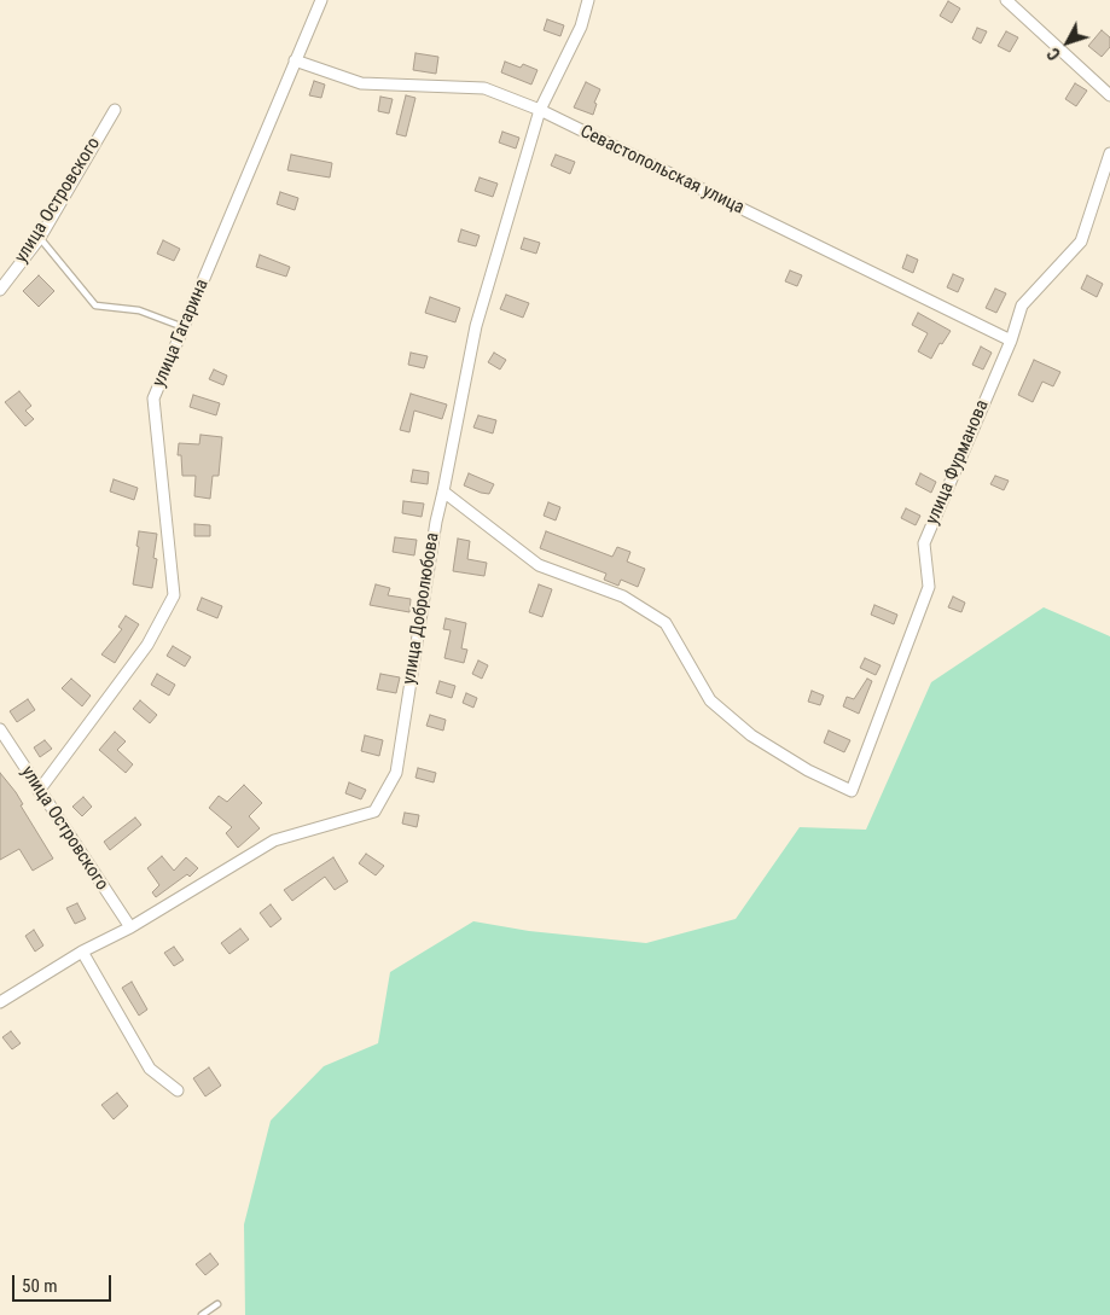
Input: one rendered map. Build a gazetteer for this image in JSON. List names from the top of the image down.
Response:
{
  "streets": {
    "street": [
      "Севастопольская улица",
      "улица Островского",
      "улица Гагарина",
      "улица Фурманова",
      "улица Добролюбова"
    ]
  },
  "crossings": [
    ["Севастопольская улица", "улица Гагарина"],
    ["Севастопольская улица", "улица Фурманова"],
    ["Севастопольская улица", "улица Добролюбова"],
    ["улица Островского", "улица Гагарина"],
    ["улица Островского", "улица Добролюбова"],
    ["улица Фурманова", "улица Добролюбова"]
  ],
  "scale_bar": "50 m",
  "north": "bottom left"
}
